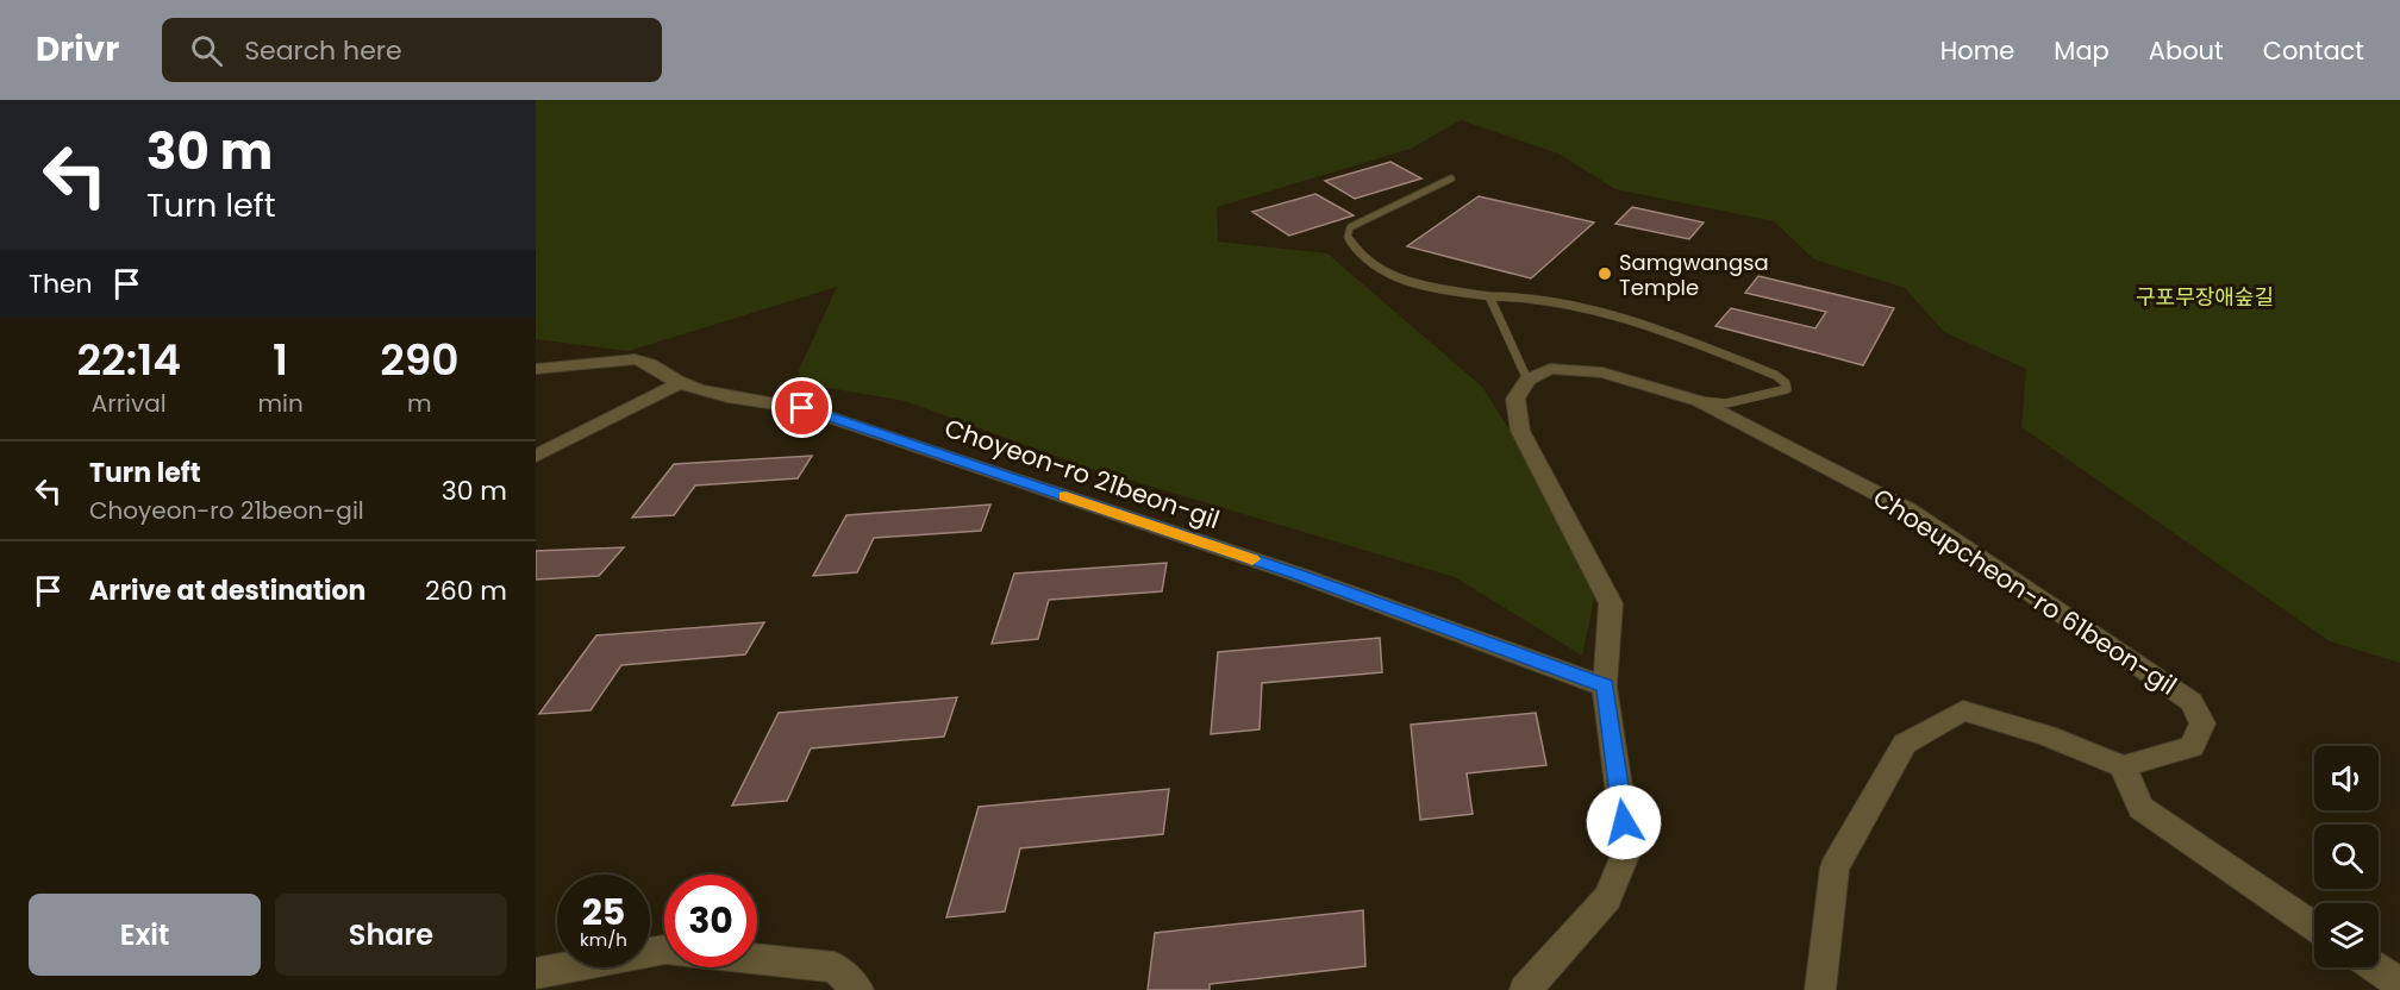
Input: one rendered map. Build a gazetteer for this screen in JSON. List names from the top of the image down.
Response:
{
  "streets": {
    "street": ["Choyeon-ro 21beon-gil", "Choeupcheon-ro 61beon-gil"]
  },
  "parks": ["구포무장애숲길"],
  "places": ["Samgwangsa Temple"],
  "page": {
    "header": "Drivr",
    "search": "Search here",
    "nav": [
      "Home",
      "Map",
      "About",
      "Contact"
    ],
    "turn": ["30 m", "Turn left"],
    "then": "Then",
    "eta": [
      "22:14",
      "Arrival",
      "1",
      "min",
      "290",
      "m"
    ],
    "list": [
      {
        "name": "Turn left",
        "note": "Choyeon-ro 21beon-gil",
        "value": "30 m"
      },
      {
        "name": "Arrive at destination",
        "value": "260 m"
      }
    ],
    "speed": "25 km/h",
    "limit": "30",
    "buttons": ["Exit", "Share"]
  }
}
